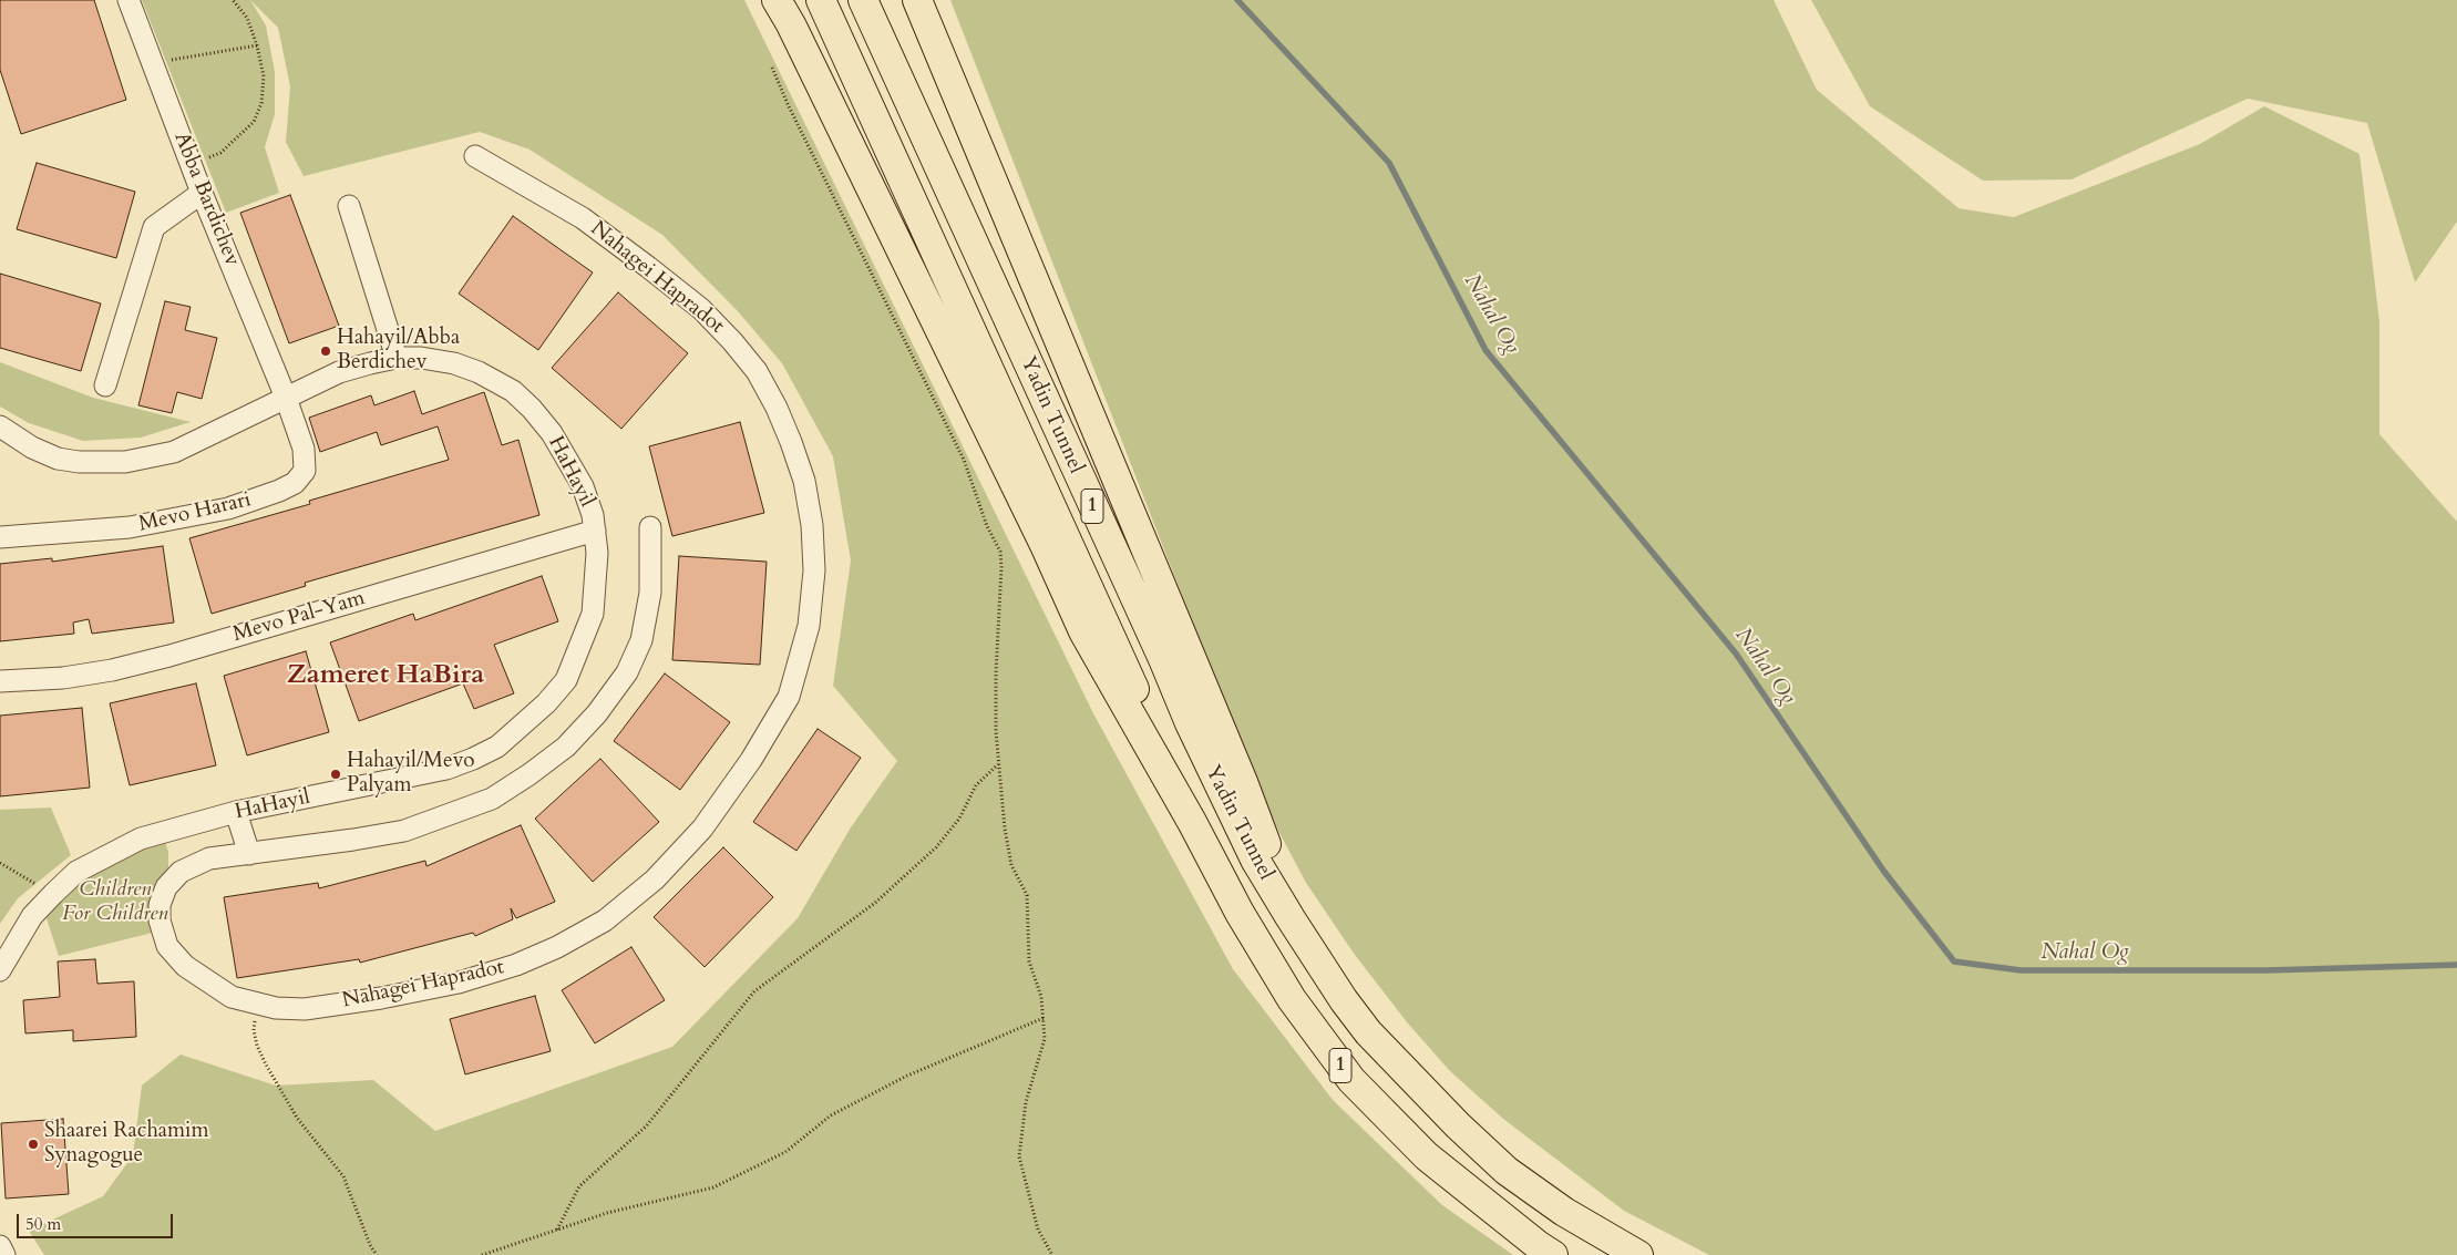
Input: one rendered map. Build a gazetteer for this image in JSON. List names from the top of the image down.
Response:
{
  "streets": {
    "highway": ["Yadin Tunnel", "1"],
    "street": [
      "Abba Bardichev",
      "Nahagei Hapradot",
      "HaHayil",
      "Mevo Harari",
      "Mevo Pal-Yam"
    ]
  },
  "crossings": [
    ["Abba Bardichev", "HaHayil"],
    ["Abba Bardichev", "Mevo Harari"],
    ["Yadin Tunnel", "1"],
    ["HaHayil", "Mevo Harari"],
    ["HaHayil", "Mevo Pal-Yam"]
  ],
  "districts": ["Zameret HaBira"],
  "water": ["Nahal Og"],
  "parks": ["Children For Children"],
  "places": ["Hahayil/Abba Berdichev", "Hahayil/Mevo Palyam", "Shaarei Rachamim Synagogue"],
  "scale_bar": "50 m"
}
